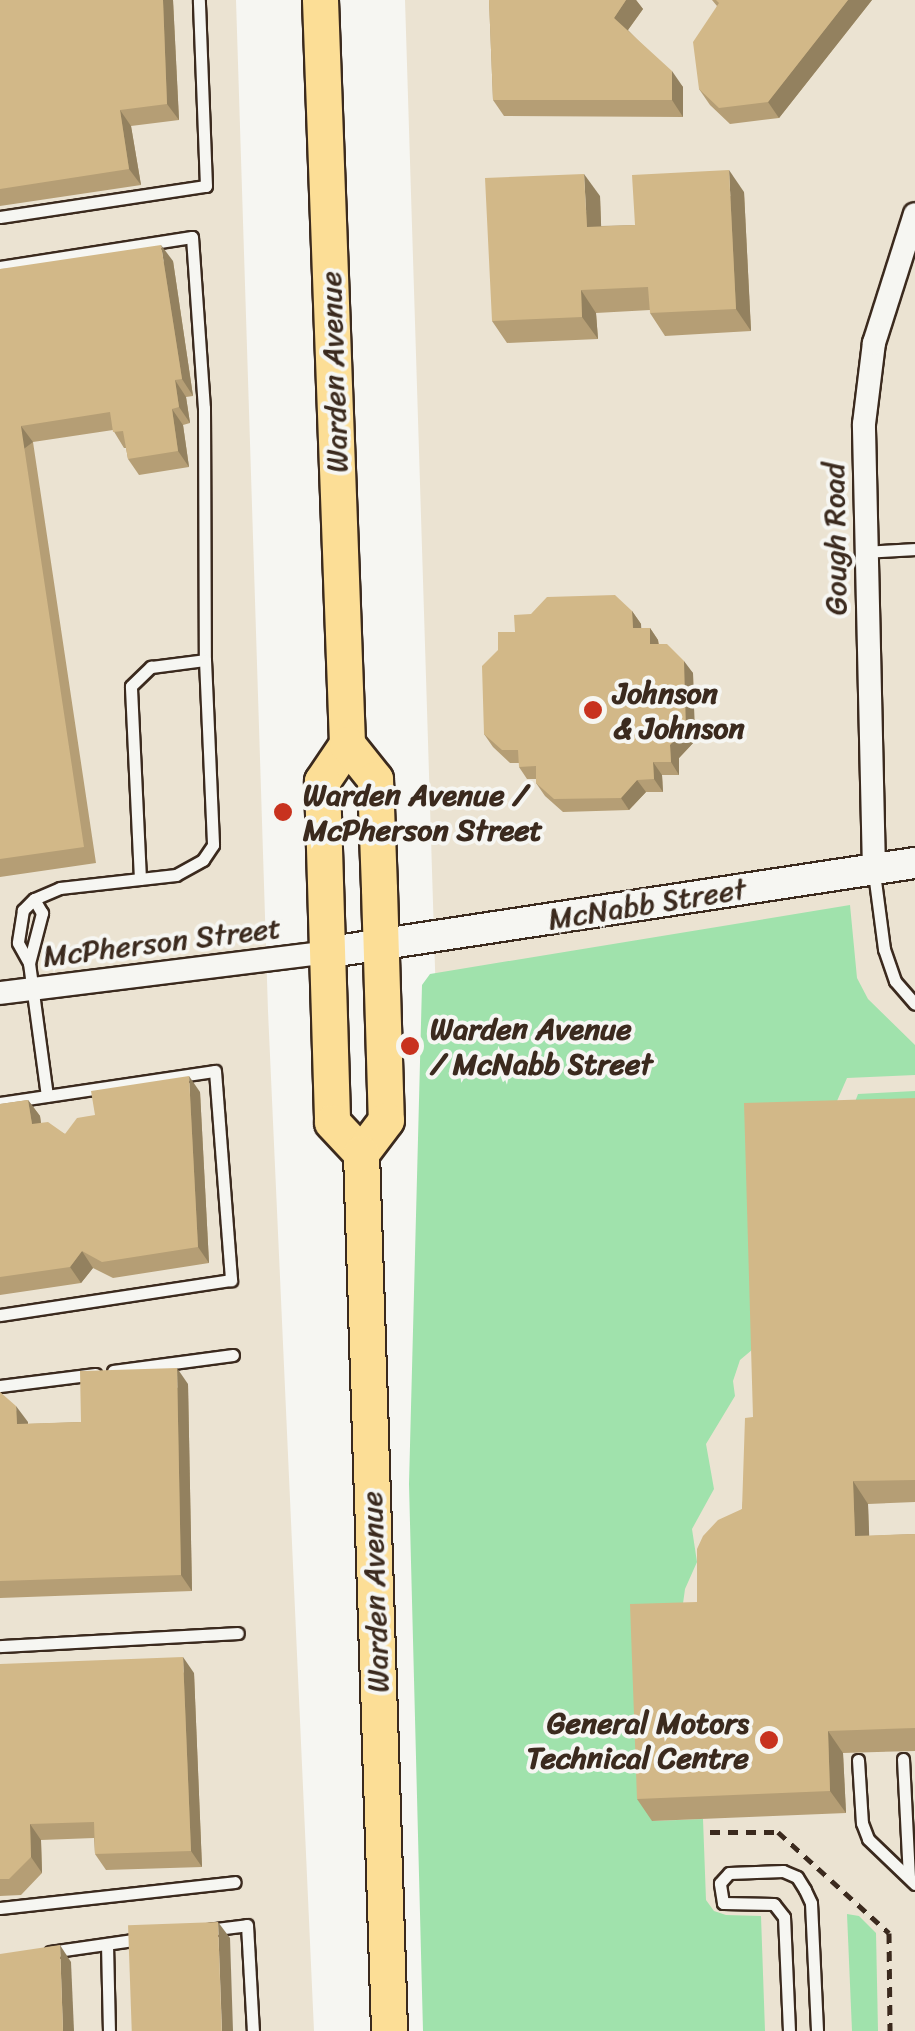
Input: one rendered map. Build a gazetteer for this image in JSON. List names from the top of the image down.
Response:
{
  "streets": {
    "main road": ["Warden Avenue"],
    "street": ["Gough Road", "McNabb Street", "McPherson Street"]
  },
  "crossings": [
    ["Gough Road", "McNabb Street"],
    ["McNabb Street", "McPherson Street"]
  ],
  "places": [
    "Johnson & Johnson",
    "Warden Avenue / McPherson Street",
    "Warden Avenue / McNabb Street",
    "General Motors Technical Centre"
  ]
}
